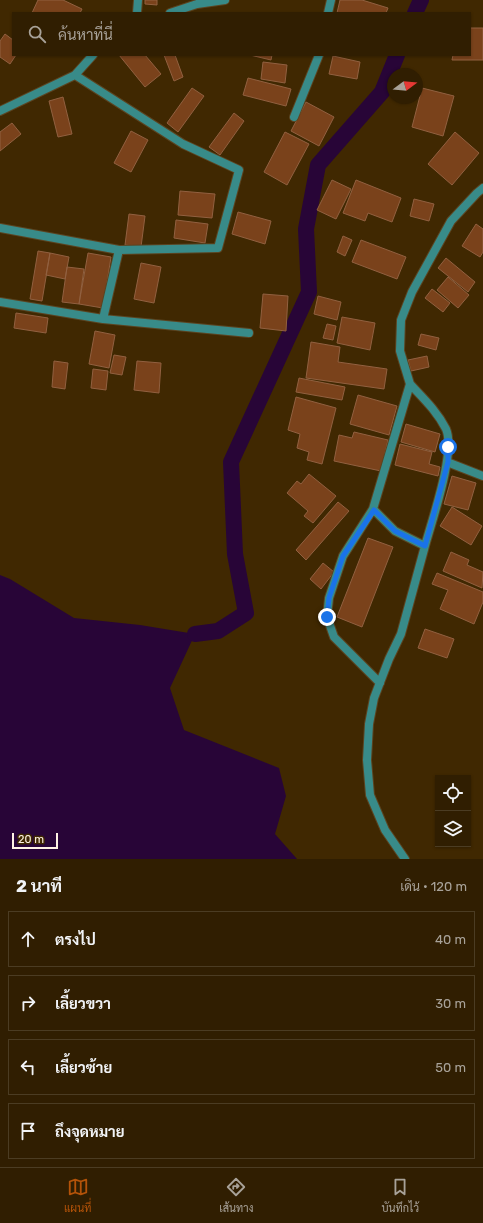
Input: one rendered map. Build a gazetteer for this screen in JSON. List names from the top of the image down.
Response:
{
  "scale_bar": "20 m",
  "north": "right",
  "page": {
    "search": "ค้นหาที่นี่",
    "scale": "20 m",
    "heading": ["2 นาที", "เดิน · 120 m"],
    "list": [
      ["ตรงไป", "40 m"],
      ["เลี้ยวขวา", "30 m"],
      ["เลี้ยวซ้าย", "50 m"],
      "ถึงจุดหมาย"
    ],
    "nav": ["แผนที่", "เส้นทาง", "บันทึกไว้"]
  }
}
